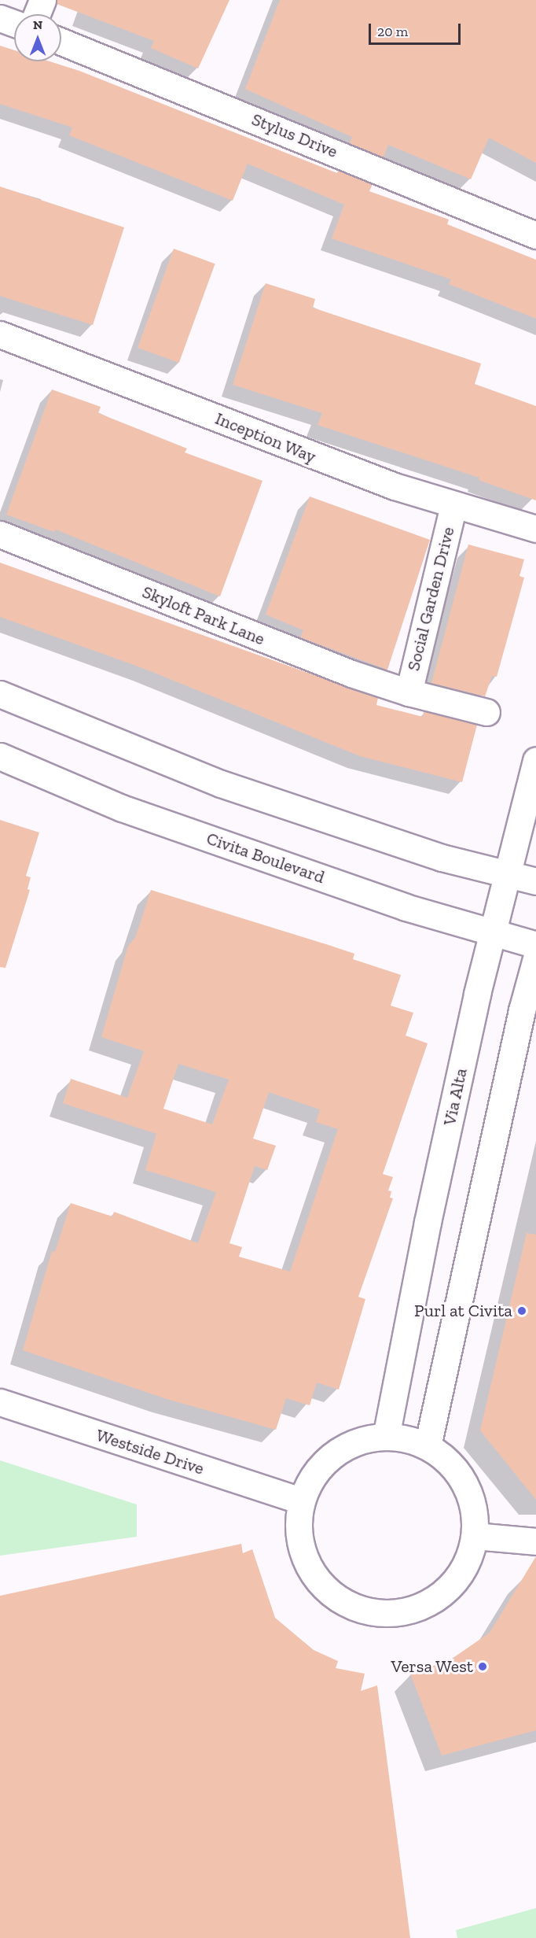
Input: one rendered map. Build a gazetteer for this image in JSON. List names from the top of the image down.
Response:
{
  "streets": {
    "street": [
      "Stylus Drive",
      "Inception Way",
      "Social Garden Drive",
      "Skyloft Park Lane",
      "Civita Boulevard",
      "Via Alta",
      "Westside Drive"
    ]
  },
  "crossings": [
    ["Inception Way", "Social Garden Drive"],
    ["Social Garden Drive", "Skyloft Park Lane"],
    ["Civita Boulevard", "Via Alta"]
  ],
  "places": ["Purl at Civita", "Versa West"],
  "scale_bar": "20 m",
  "north": "top"
}
